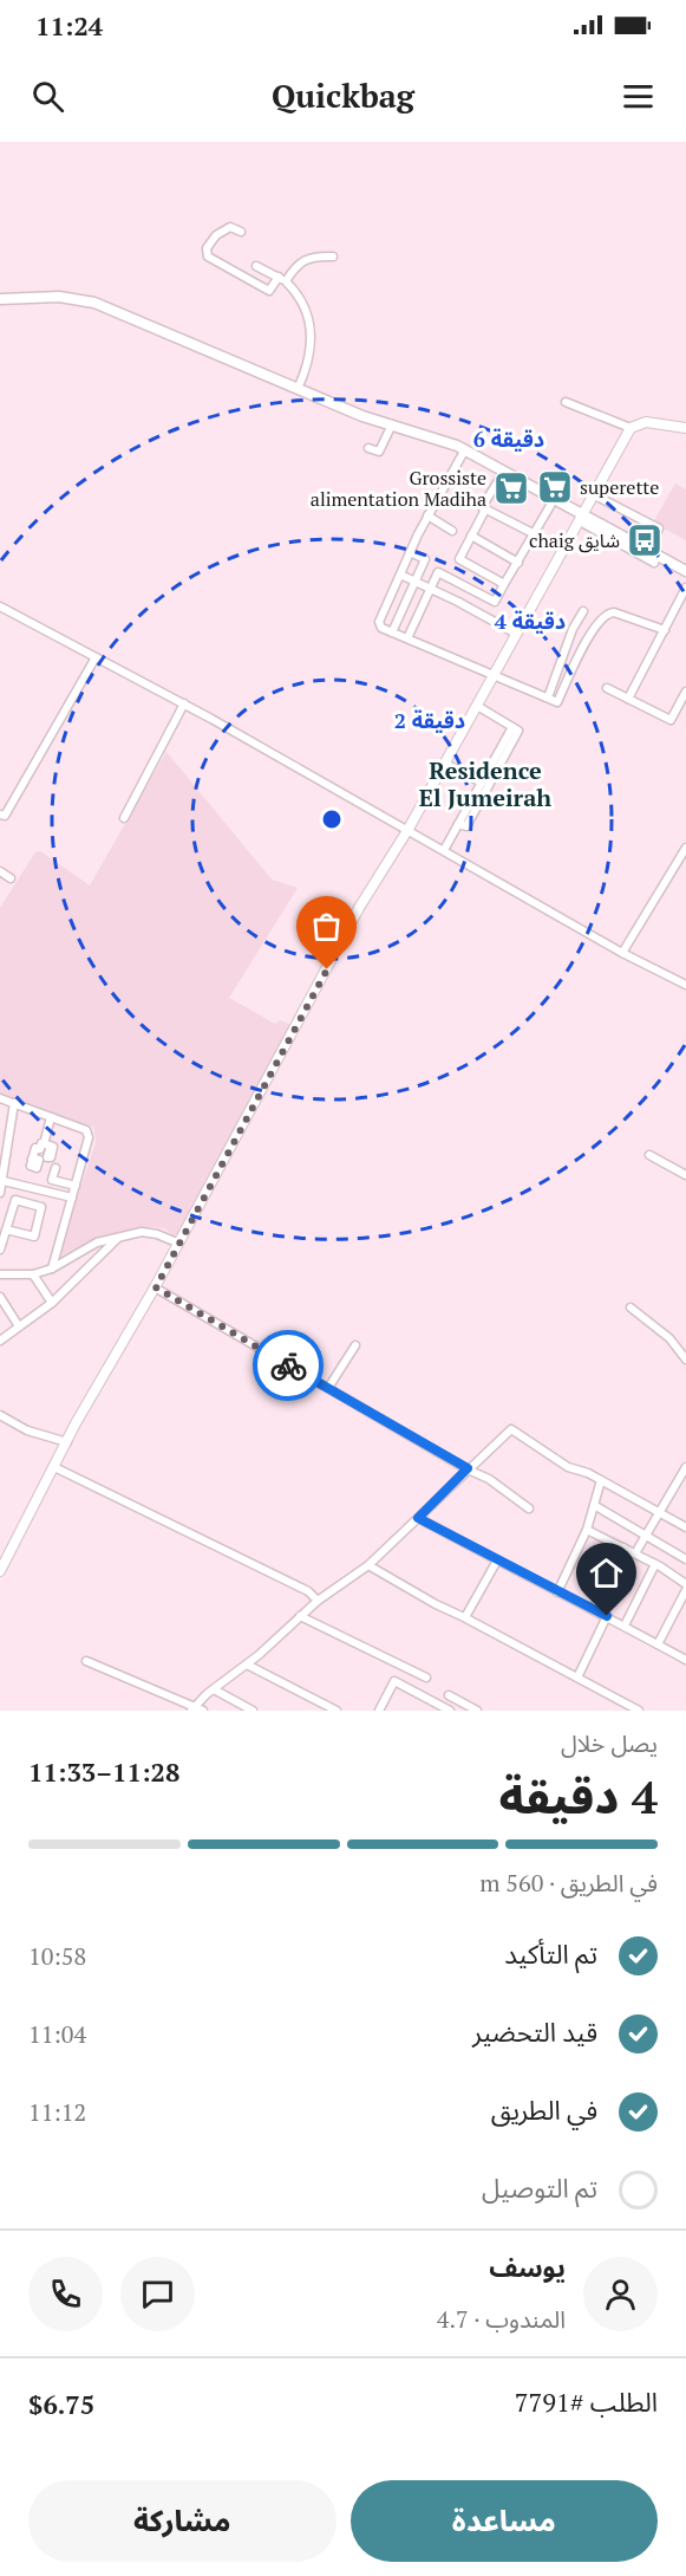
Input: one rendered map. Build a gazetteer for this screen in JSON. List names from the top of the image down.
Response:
{
  "districts": ["Residence El Jumeirah"],
  "places": {
    "supermarket": ["superette", "Grossiste alimentation Madiha"],
    "bus stop": ["chaig شايق"]
  },
  "page": {
    "status": "11:24",
    "header": "Quickbag",
    "heading": ["4 دقيقة", "يصل خلال", "11:28–11:33"],
    "panel": [
      "يوسف",
      "المندوب · 4.7",
      "الطلب #7791",
      "$6.75"
    ],
    "bar": "في الطريق · 560 m",
    "list": [
      ["تم التأكيد", "10:58"],
      ["قيد التحضير", "11:04"],
      ["في الطريق", "11:12"],
      "تم التوصيل"
    ],
    "buttons": ["مساعدة", "مشاركة"]
  },
  "rings": ["6 دقيقة", "4 دقيقة", "2 دقيقة"]
}
